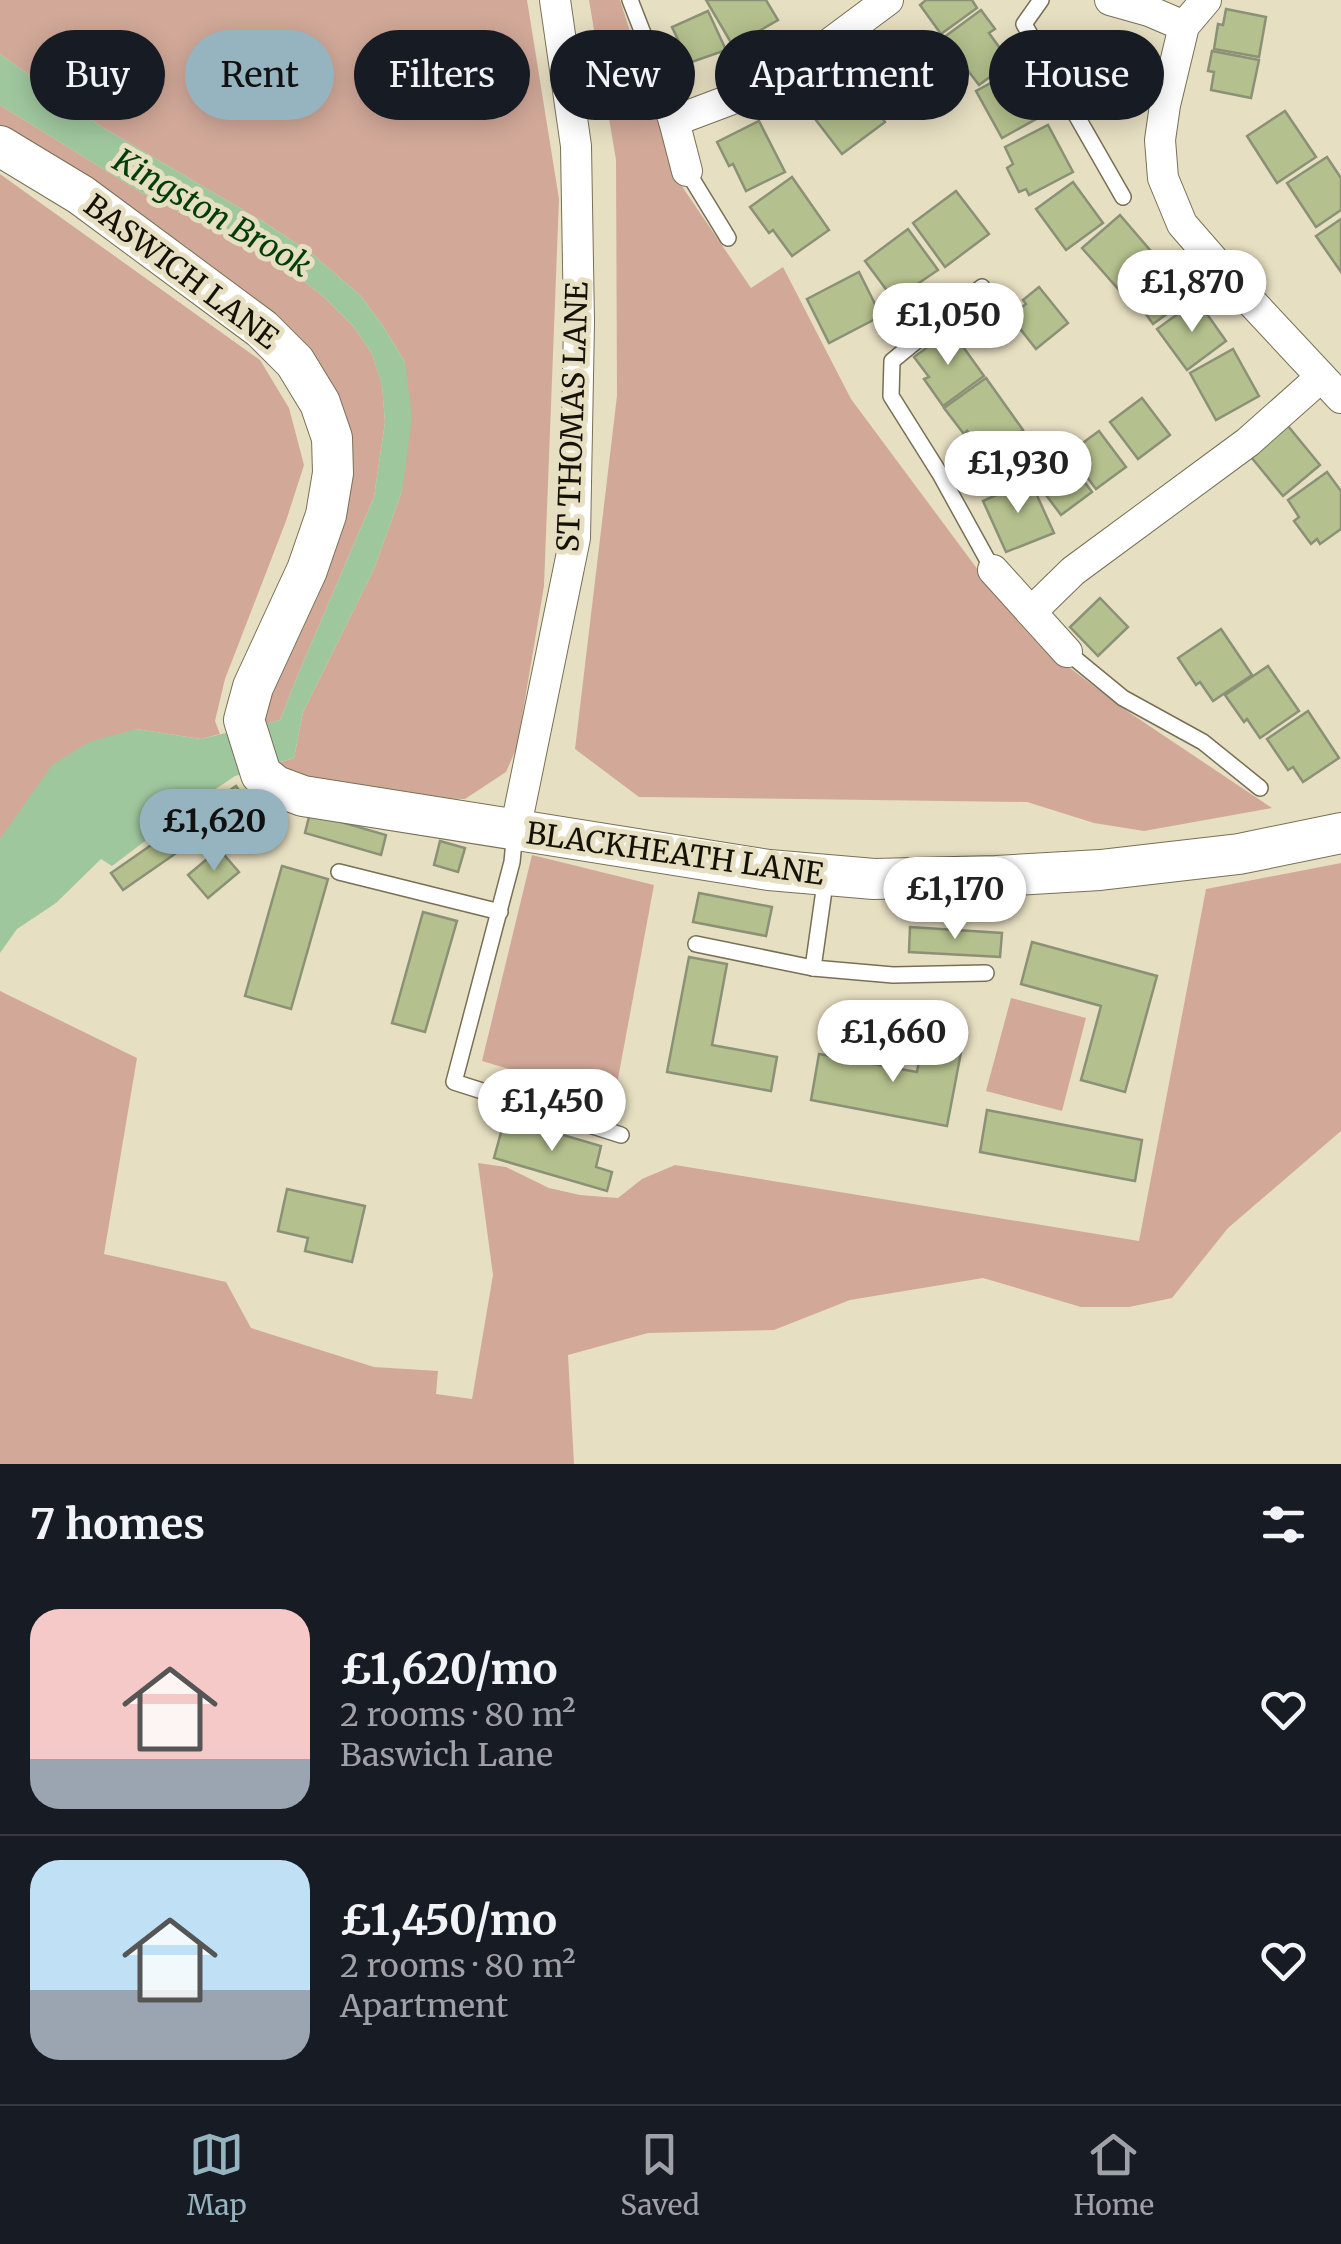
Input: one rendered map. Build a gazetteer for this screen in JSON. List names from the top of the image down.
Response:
{
  "streets": {
    "street": ["BASWICH LANE", "ST THOMAS LANE", "BLACKHEATH LANE"]
  },
  "crossings": [
    ["BASWICH LANE", "BLACKHEATH LANE"],
    ["ST THOMAS LANE", "BLACKHEATH LANE"]
  ],
  "water": ["Kingston Brook"],
  "page": {
    "chip": [
      "Buy",
      "Rent",
      "Filters",
      "New",
      "Apartment",
      "House"
    ],
    "price": [
      "£1,870",
      "£1,050",
      "£1,930",
      "£1,620",
      "£1,170",
      "£1,660",
      "£1,450"
    ],
    "heading": "7 homes",
    "list": [
      {
        "name": "£1,620/mo",
        "note": "2 rooms · 80 m² · Baswich Lane"
      },
      {
        "name": "£1,450/mo",
        "note": "2 rooms · 80 m² · Apartment"
      }
    ],
    "tabs": ["Map", "Saved", "Home"]
  }
}
